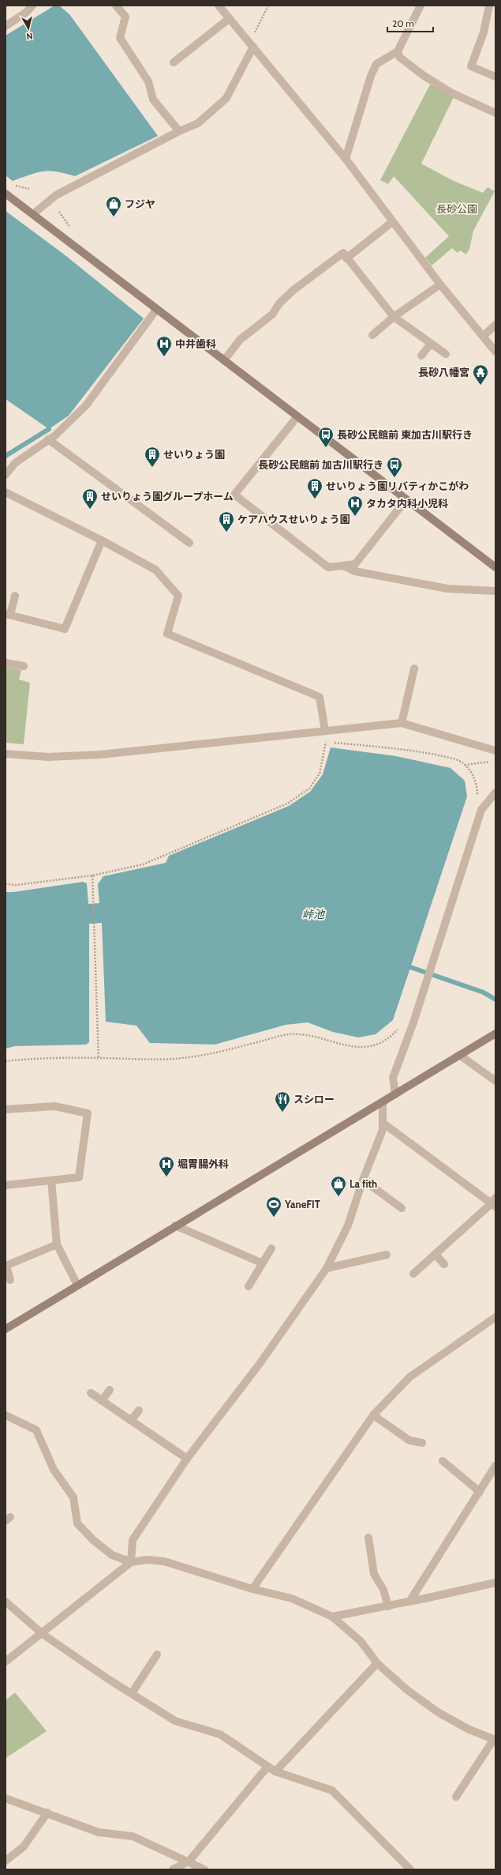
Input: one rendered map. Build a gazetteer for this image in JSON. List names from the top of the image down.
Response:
{
  "water": ["峠池"],
  "parks": ["長砂公園"],
  "places": {
    "shop": ["フジヤ", "La fith"],
    "hospital": ["中井歯科", "タカタ内科小児科", "堀胃腸外科"],
    "temple": ["長砂八幡宮"],
    "bus stop": ["長砂公民館前 東加古川駅行き", "長砂公民館前 加古川駅行き"],
    "building": [
      "せいりょう園",
      "せいりょう園リバティかこがわ",
      "せいりょう園グループホーム",
      "ケアハウスせいりょう園"
    ],
    "restaurant": ["スシロー"],
    "sports": ["YaneFIT"]
  },
  "scale_bar": "20 m",
  "north": "bottom"
}
